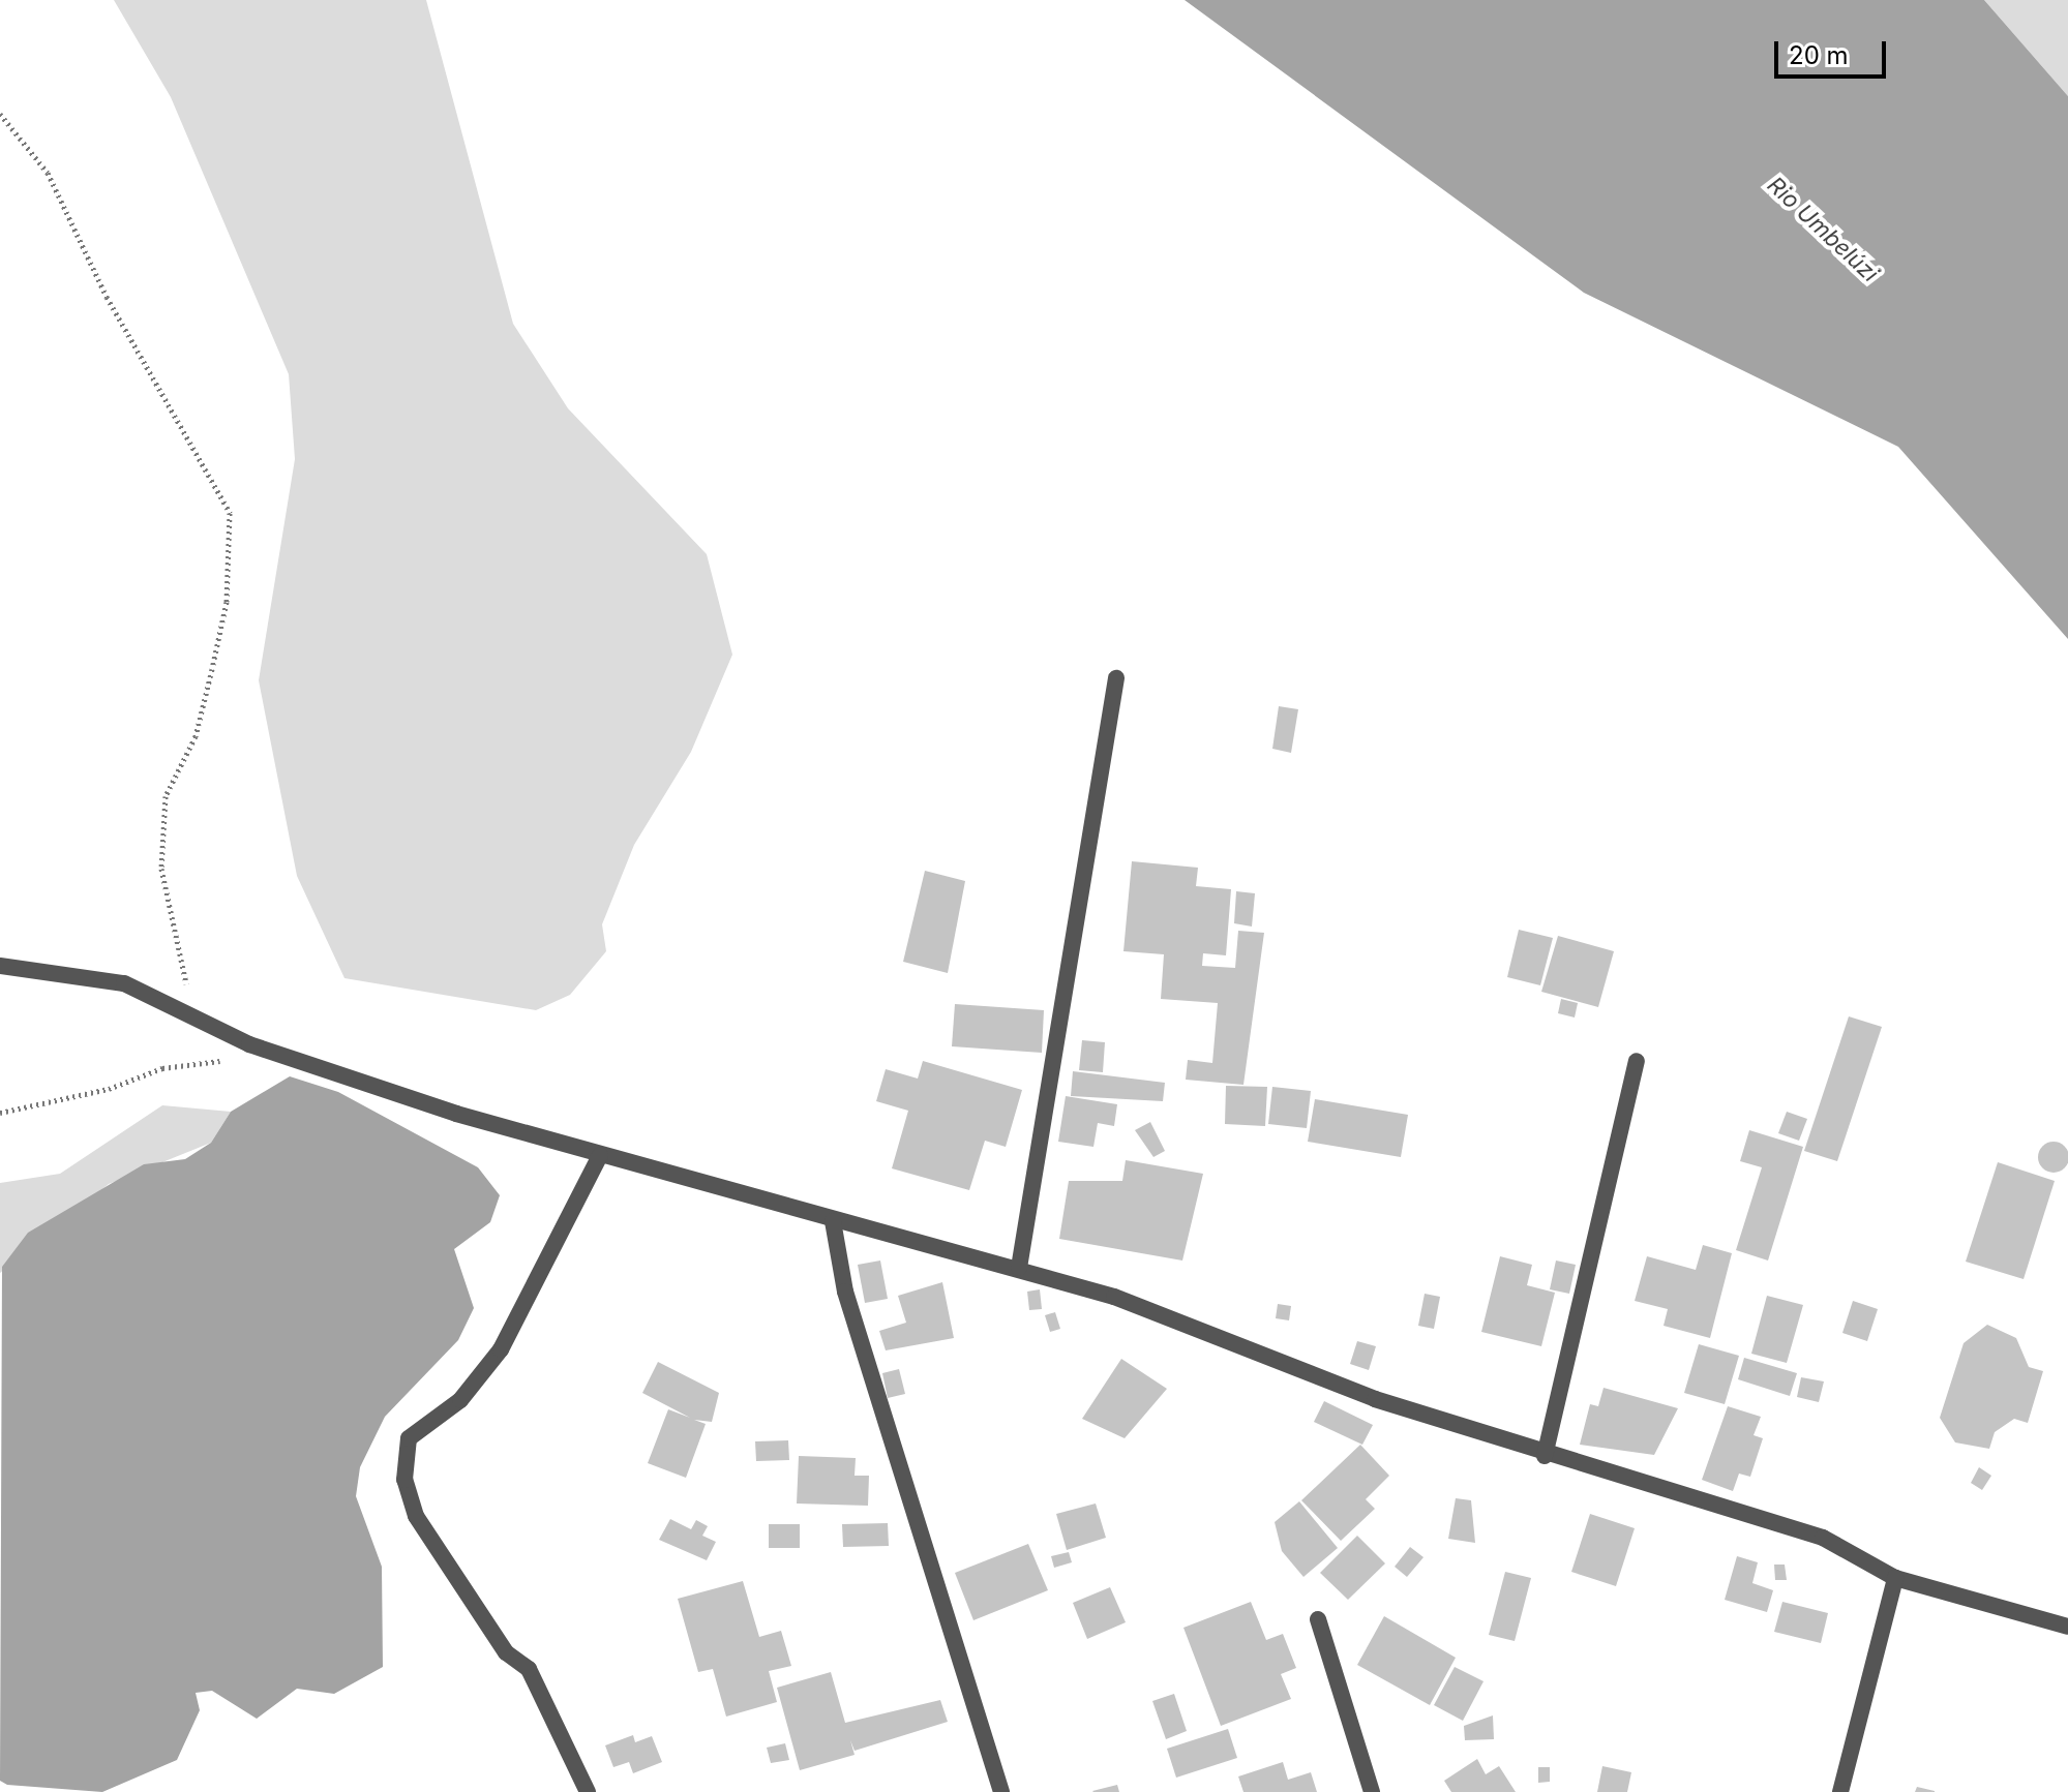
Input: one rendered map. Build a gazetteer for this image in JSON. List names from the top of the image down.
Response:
{
  "water": ["Rio Umbelúzi"],
  "scale_bar": "20 m"
}
